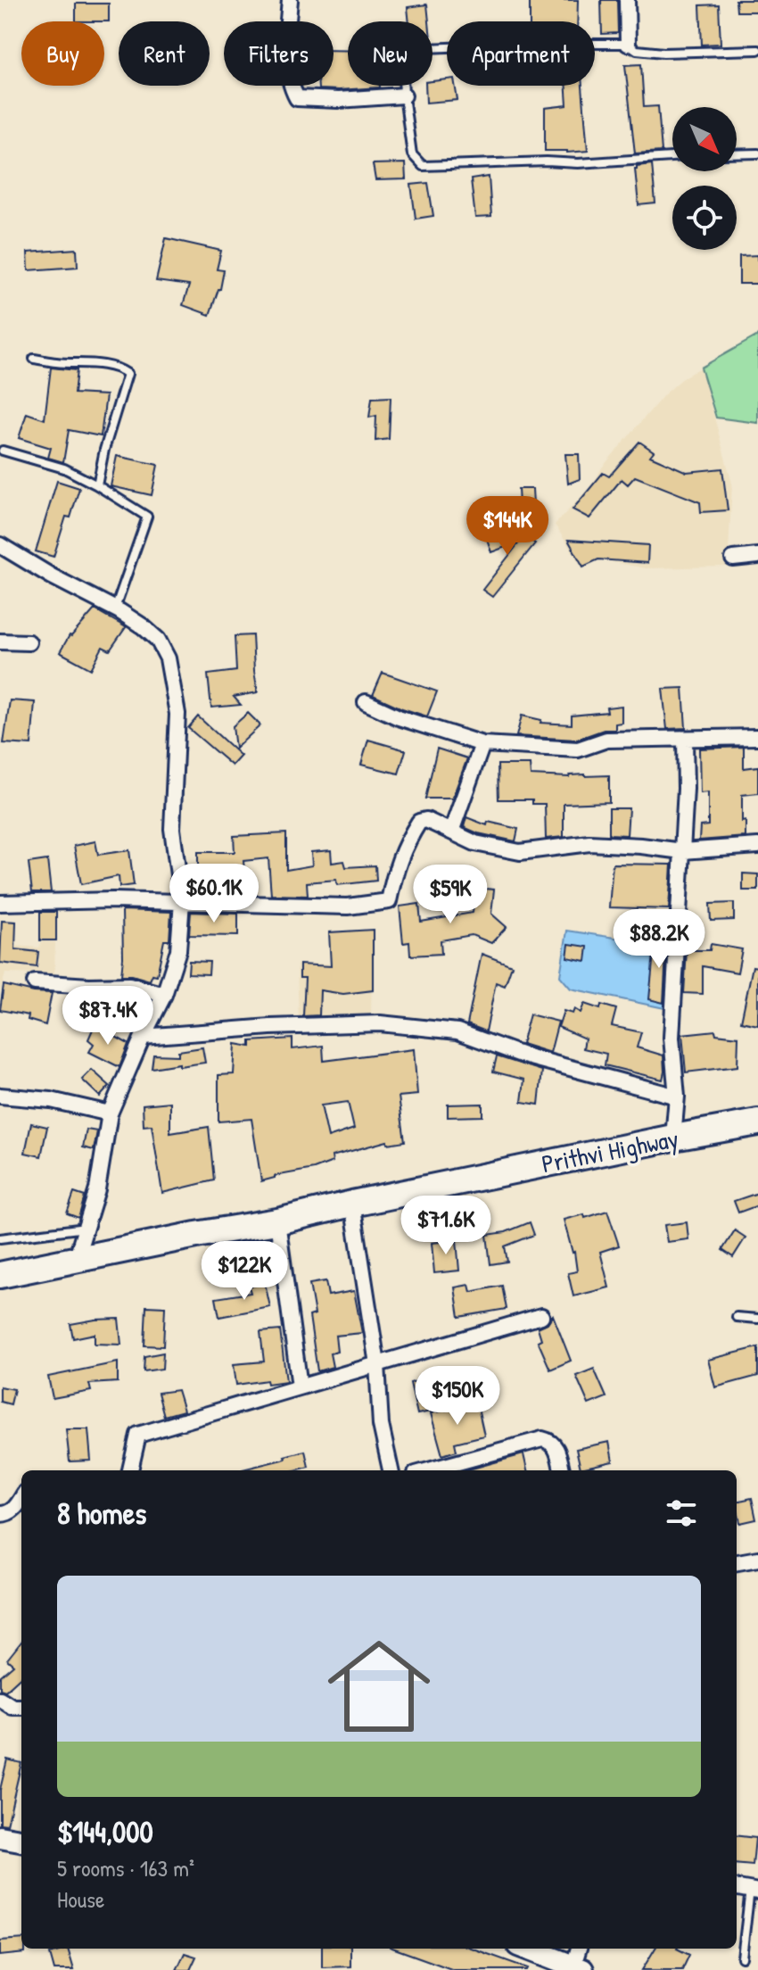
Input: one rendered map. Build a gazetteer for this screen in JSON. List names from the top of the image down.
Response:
{
  "streets": {
    "highway": ["Prithvi Highway"]
  },
  "north": "bottom right",
  "page": {
    "chip": [
      "Buy",
      "Rent",
      "Filters",
      "New",
      "Apartment"
    ],
    "price": [
      "$144K",
      "$60.1K",
      "$59K",
      "$88.2K",
      "$87.4K",
      "$71.6K",
      "$122K",
      "$150K"
    ],
    "heading": "8 homes",
    "list": [
      {
        "name": "$144,000",
        "note": "5 rooms · 163 m² · House"
      }
    ]
  }
}
